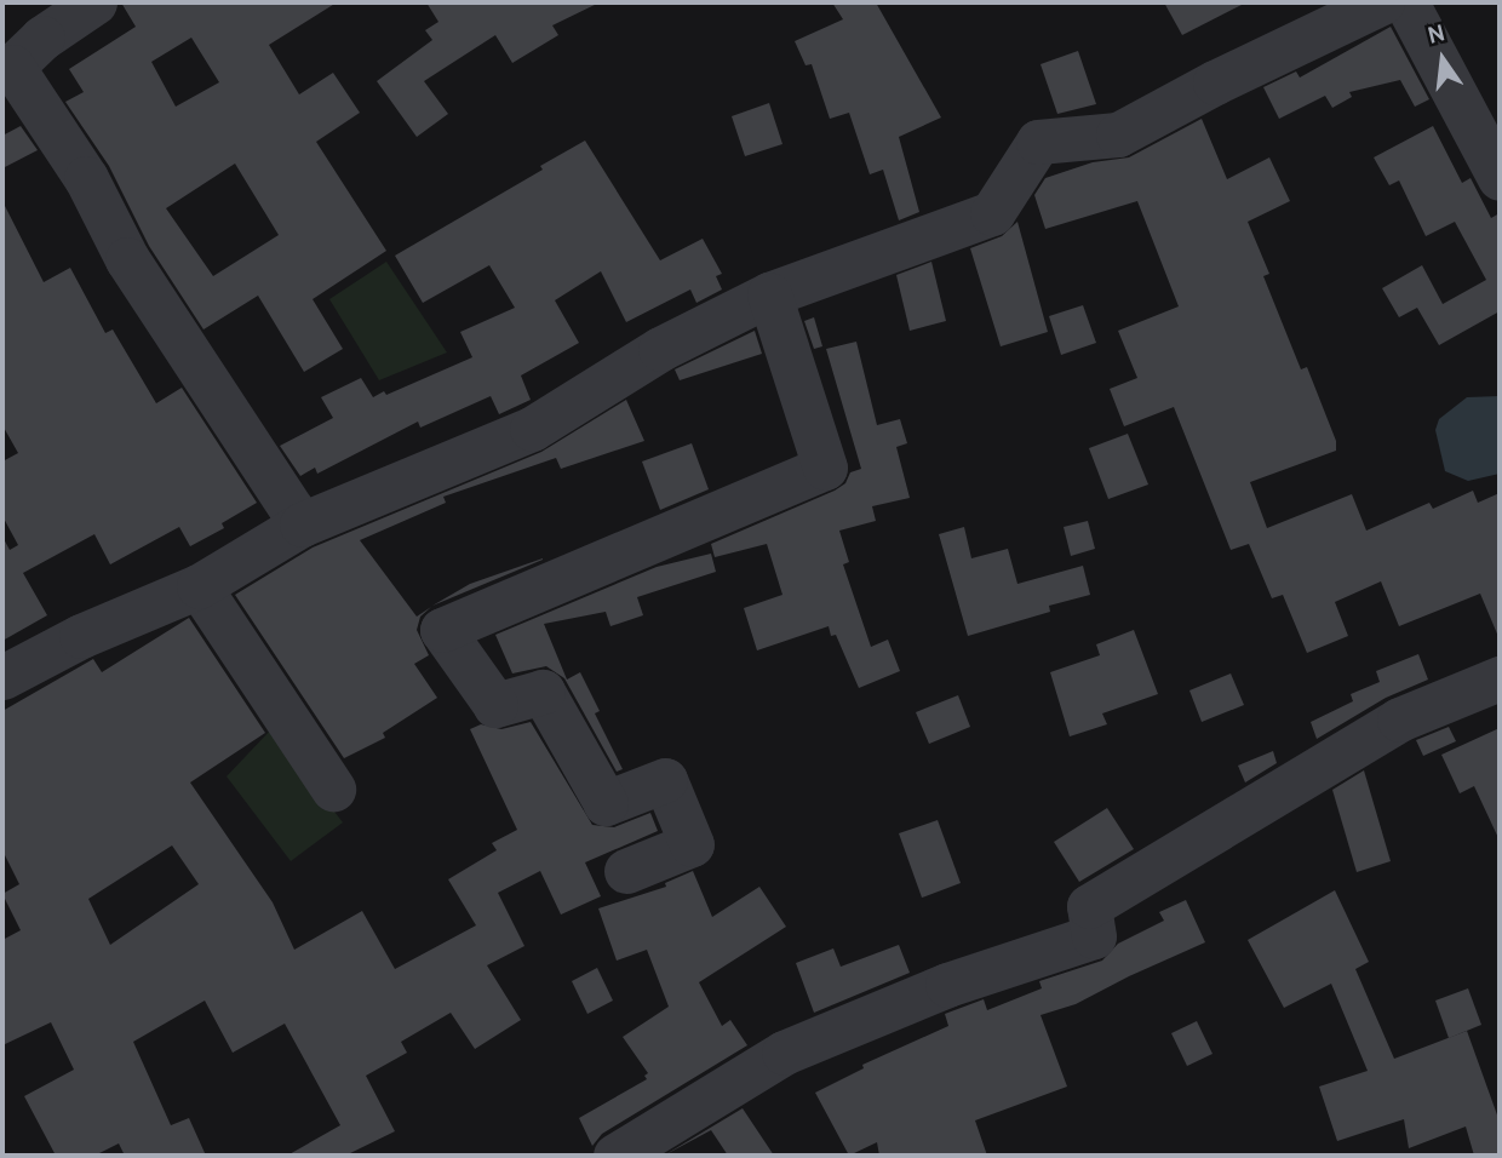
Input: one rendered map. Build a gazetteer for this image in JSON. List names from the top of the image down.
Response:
{
  "north": "top"
}
